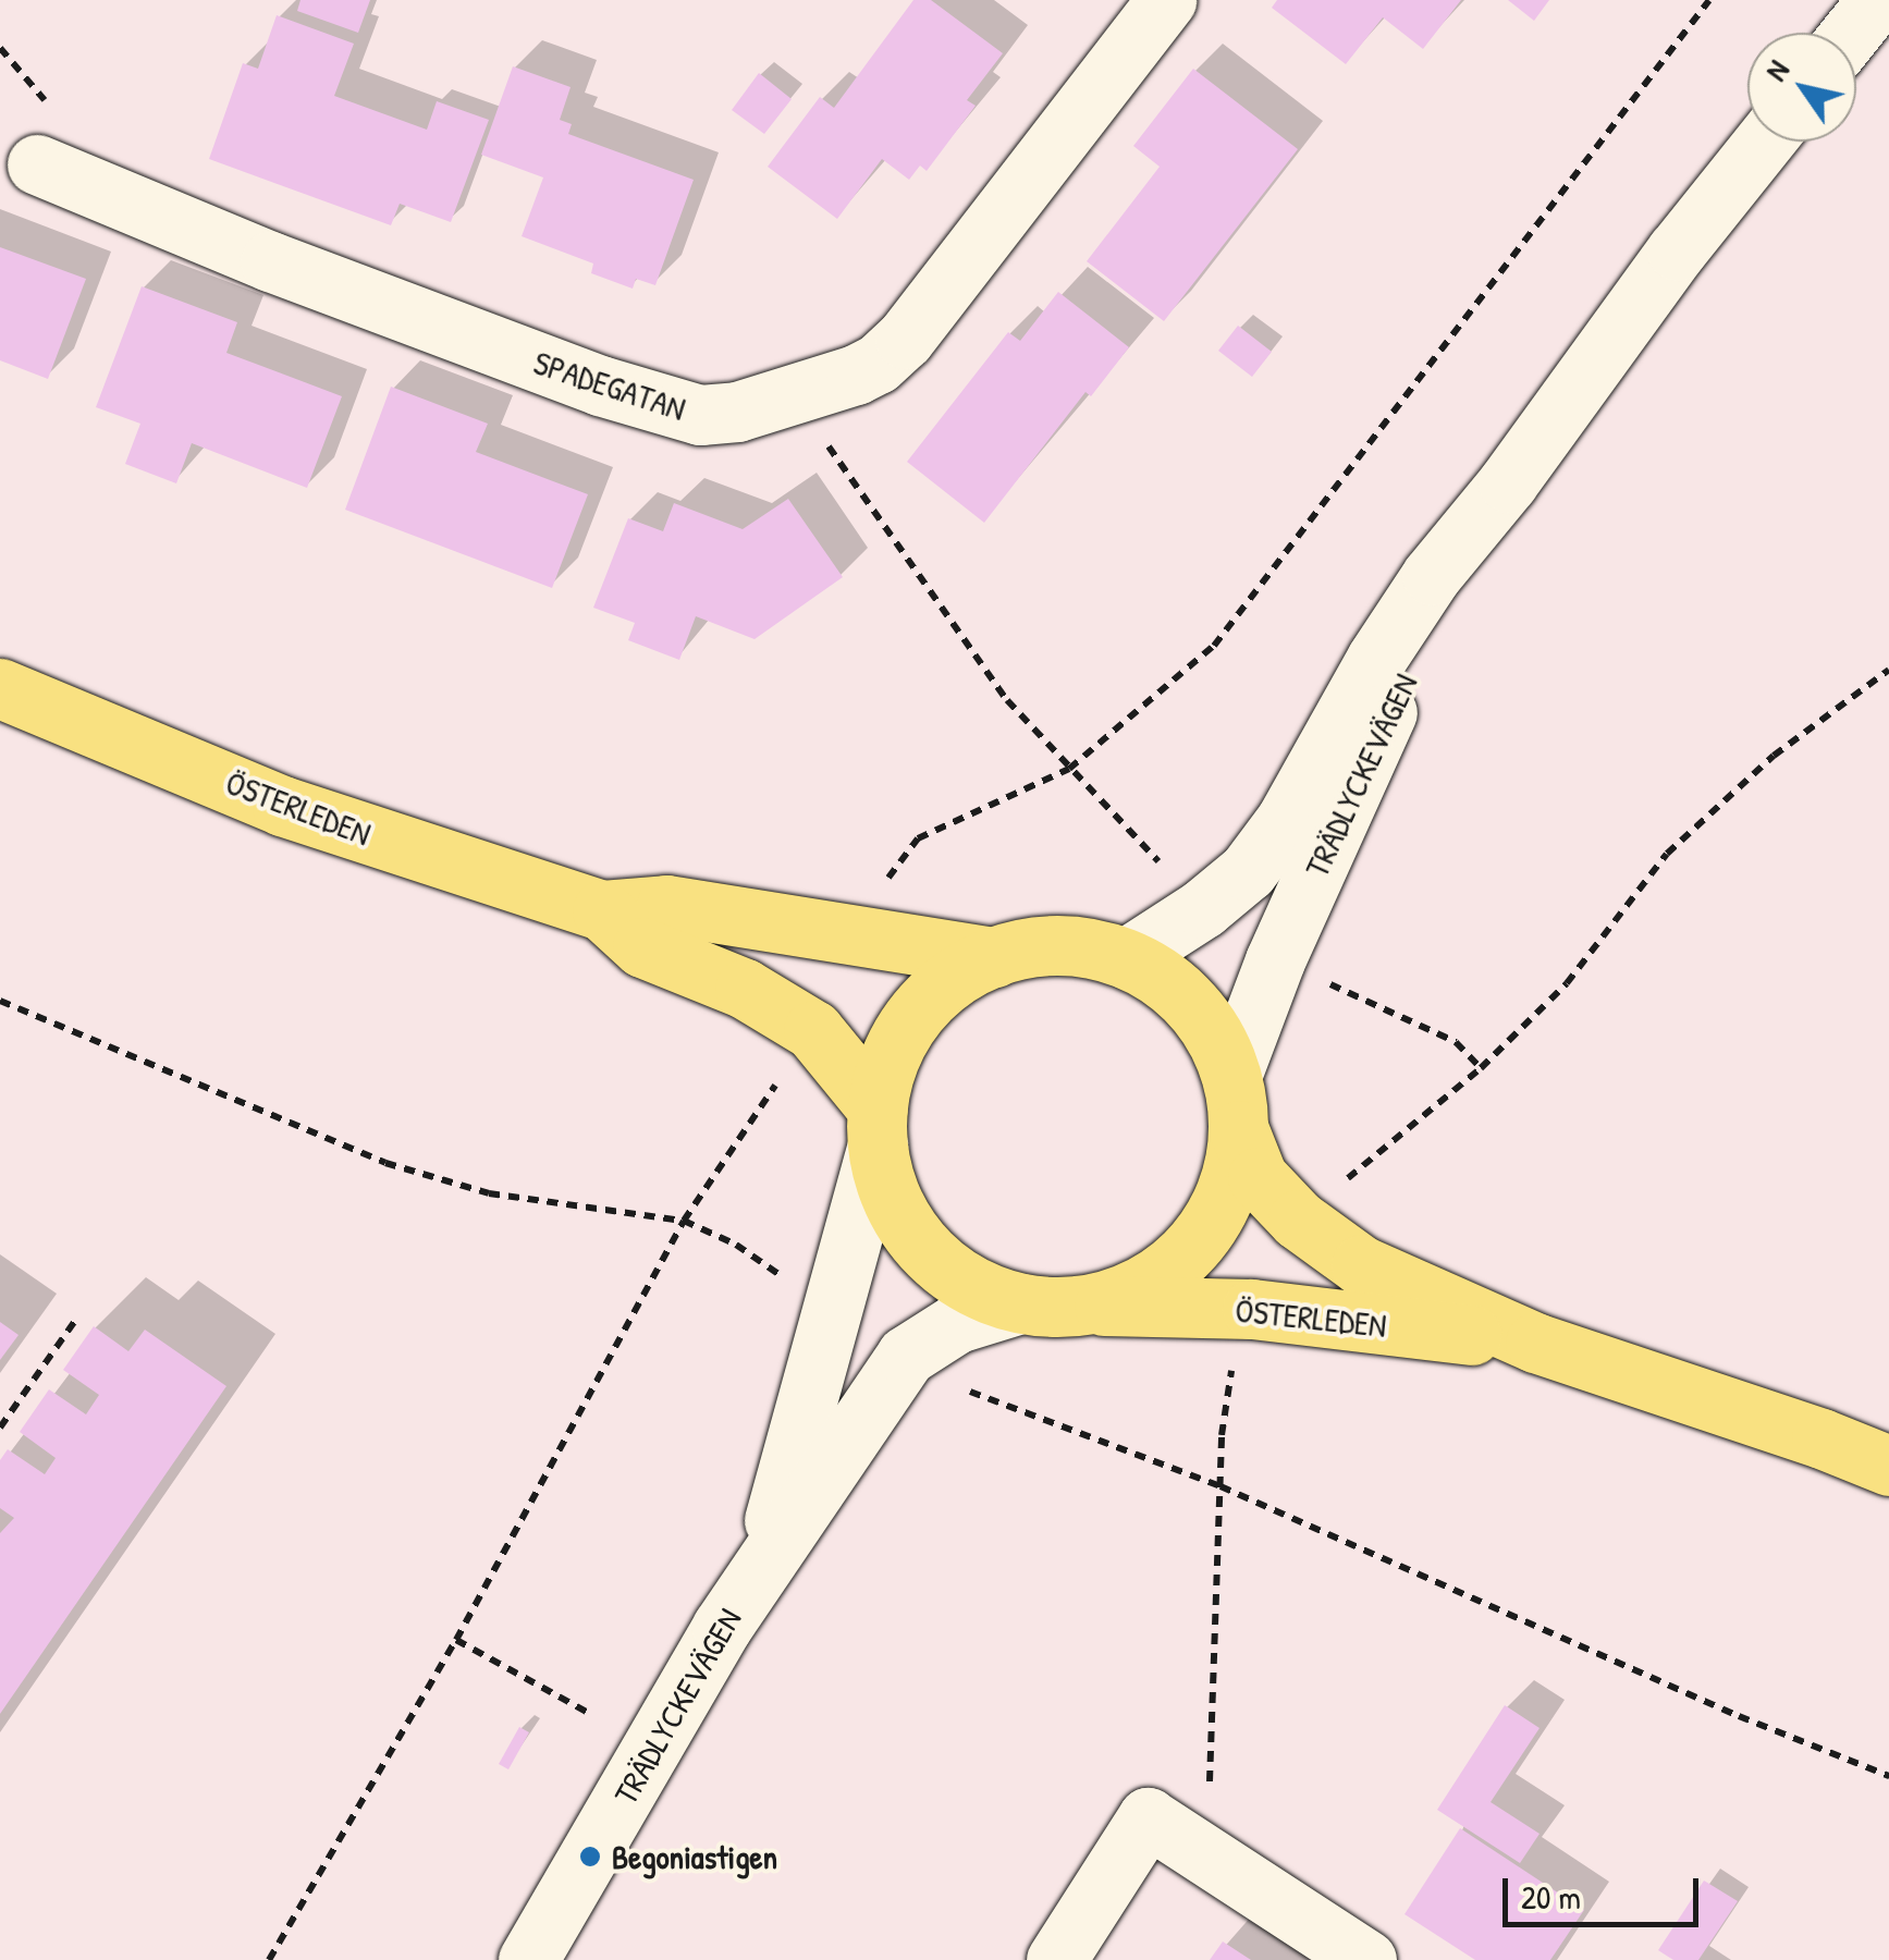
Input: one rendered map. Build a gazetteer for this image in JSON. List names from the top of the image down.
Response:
{
  "streets": {
    "main road": ["TRÄDLYCKEVÄGEN", "ÖSTERLEDEN"],
    "street": ["SPADEGATAN"]
  },
  "crossings": [
    ["TRÄDLYCKEVÄGEN", "ÖSTERLEDEN"]
  ],
  "places": ["Begoniastigen"],
  "scale_bar": "20 m",
  "north": "top left"
}
